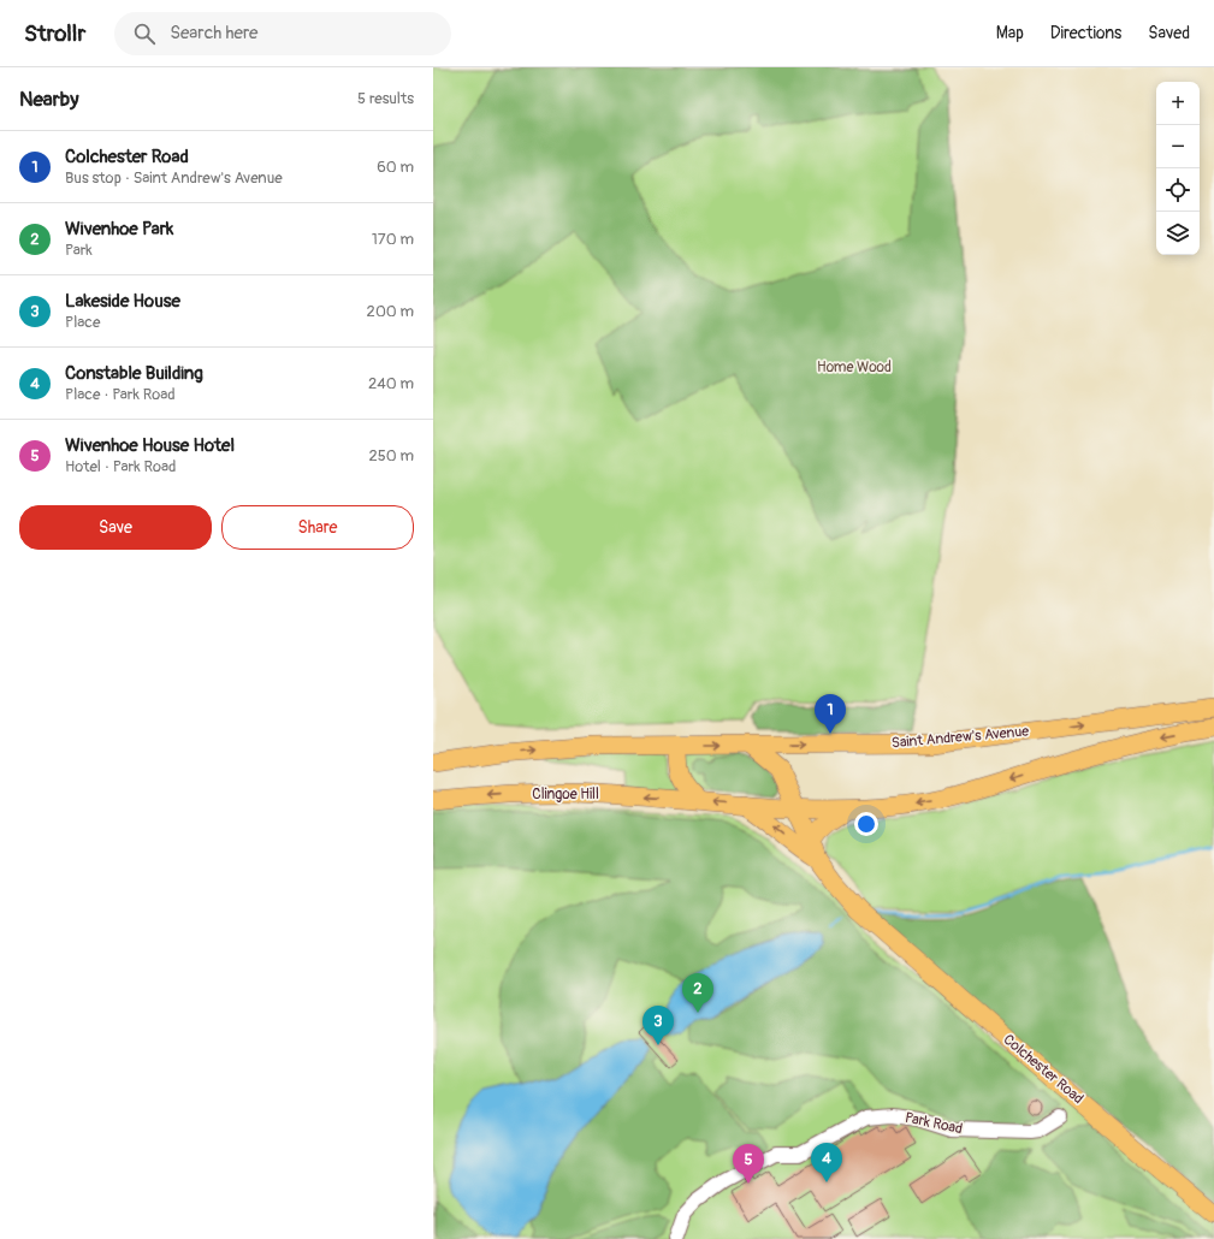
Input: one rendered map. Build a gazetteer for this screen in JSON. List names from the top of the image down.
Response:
{
  "streets": {
    "main road": ["Saint Andrew's Avenue", "Clingoe Hill", "Colchester Road"],
    "street": ["Park Road"]
  },
  "crossings": [
    ["Saint Andrew's Avenue", "Colchester Road"]
  ],
  "parks": ["Home Wood"],
  "page": {
    "header": "Strollr",
    "search": "Search here",
    "nav": ["Map", "Directions", "Saved"],
    "heading": ["Nearby", "5 results"],
    "map_buttons": ["+", "−"],
    "list": [
      {
        "mark": "1",
        "name": "Colchester Road",
        "note": "Bus stop · Saint Andrew's Avenue",
        "value": "60 m"
      },
      {
        "mark": "2",
        "name": "Wivenhoe Park",
        "note": "Park",
        "value": "170 m"
      },
      {
        "mark": "3",
        "name": "Lakeside House",
        "note": "Place",
        "value": "200 m"
      },
      {
        "mark": "4",
        "name": "Constable Building",
        "note": "Place · Park Road",
        "value": "240 m"
      },
      {
        "mark": "5",
        "name": "Wivenhoe House Hotel",
        "note": "Hotel · Park Road",
        "value": "250 m"
      }
    ],
    "buttons": ["Save", "Share"],
    "pins": [
      "1",
      "2",
      "3",
      "4",
      "5"
    ]
  }
}
